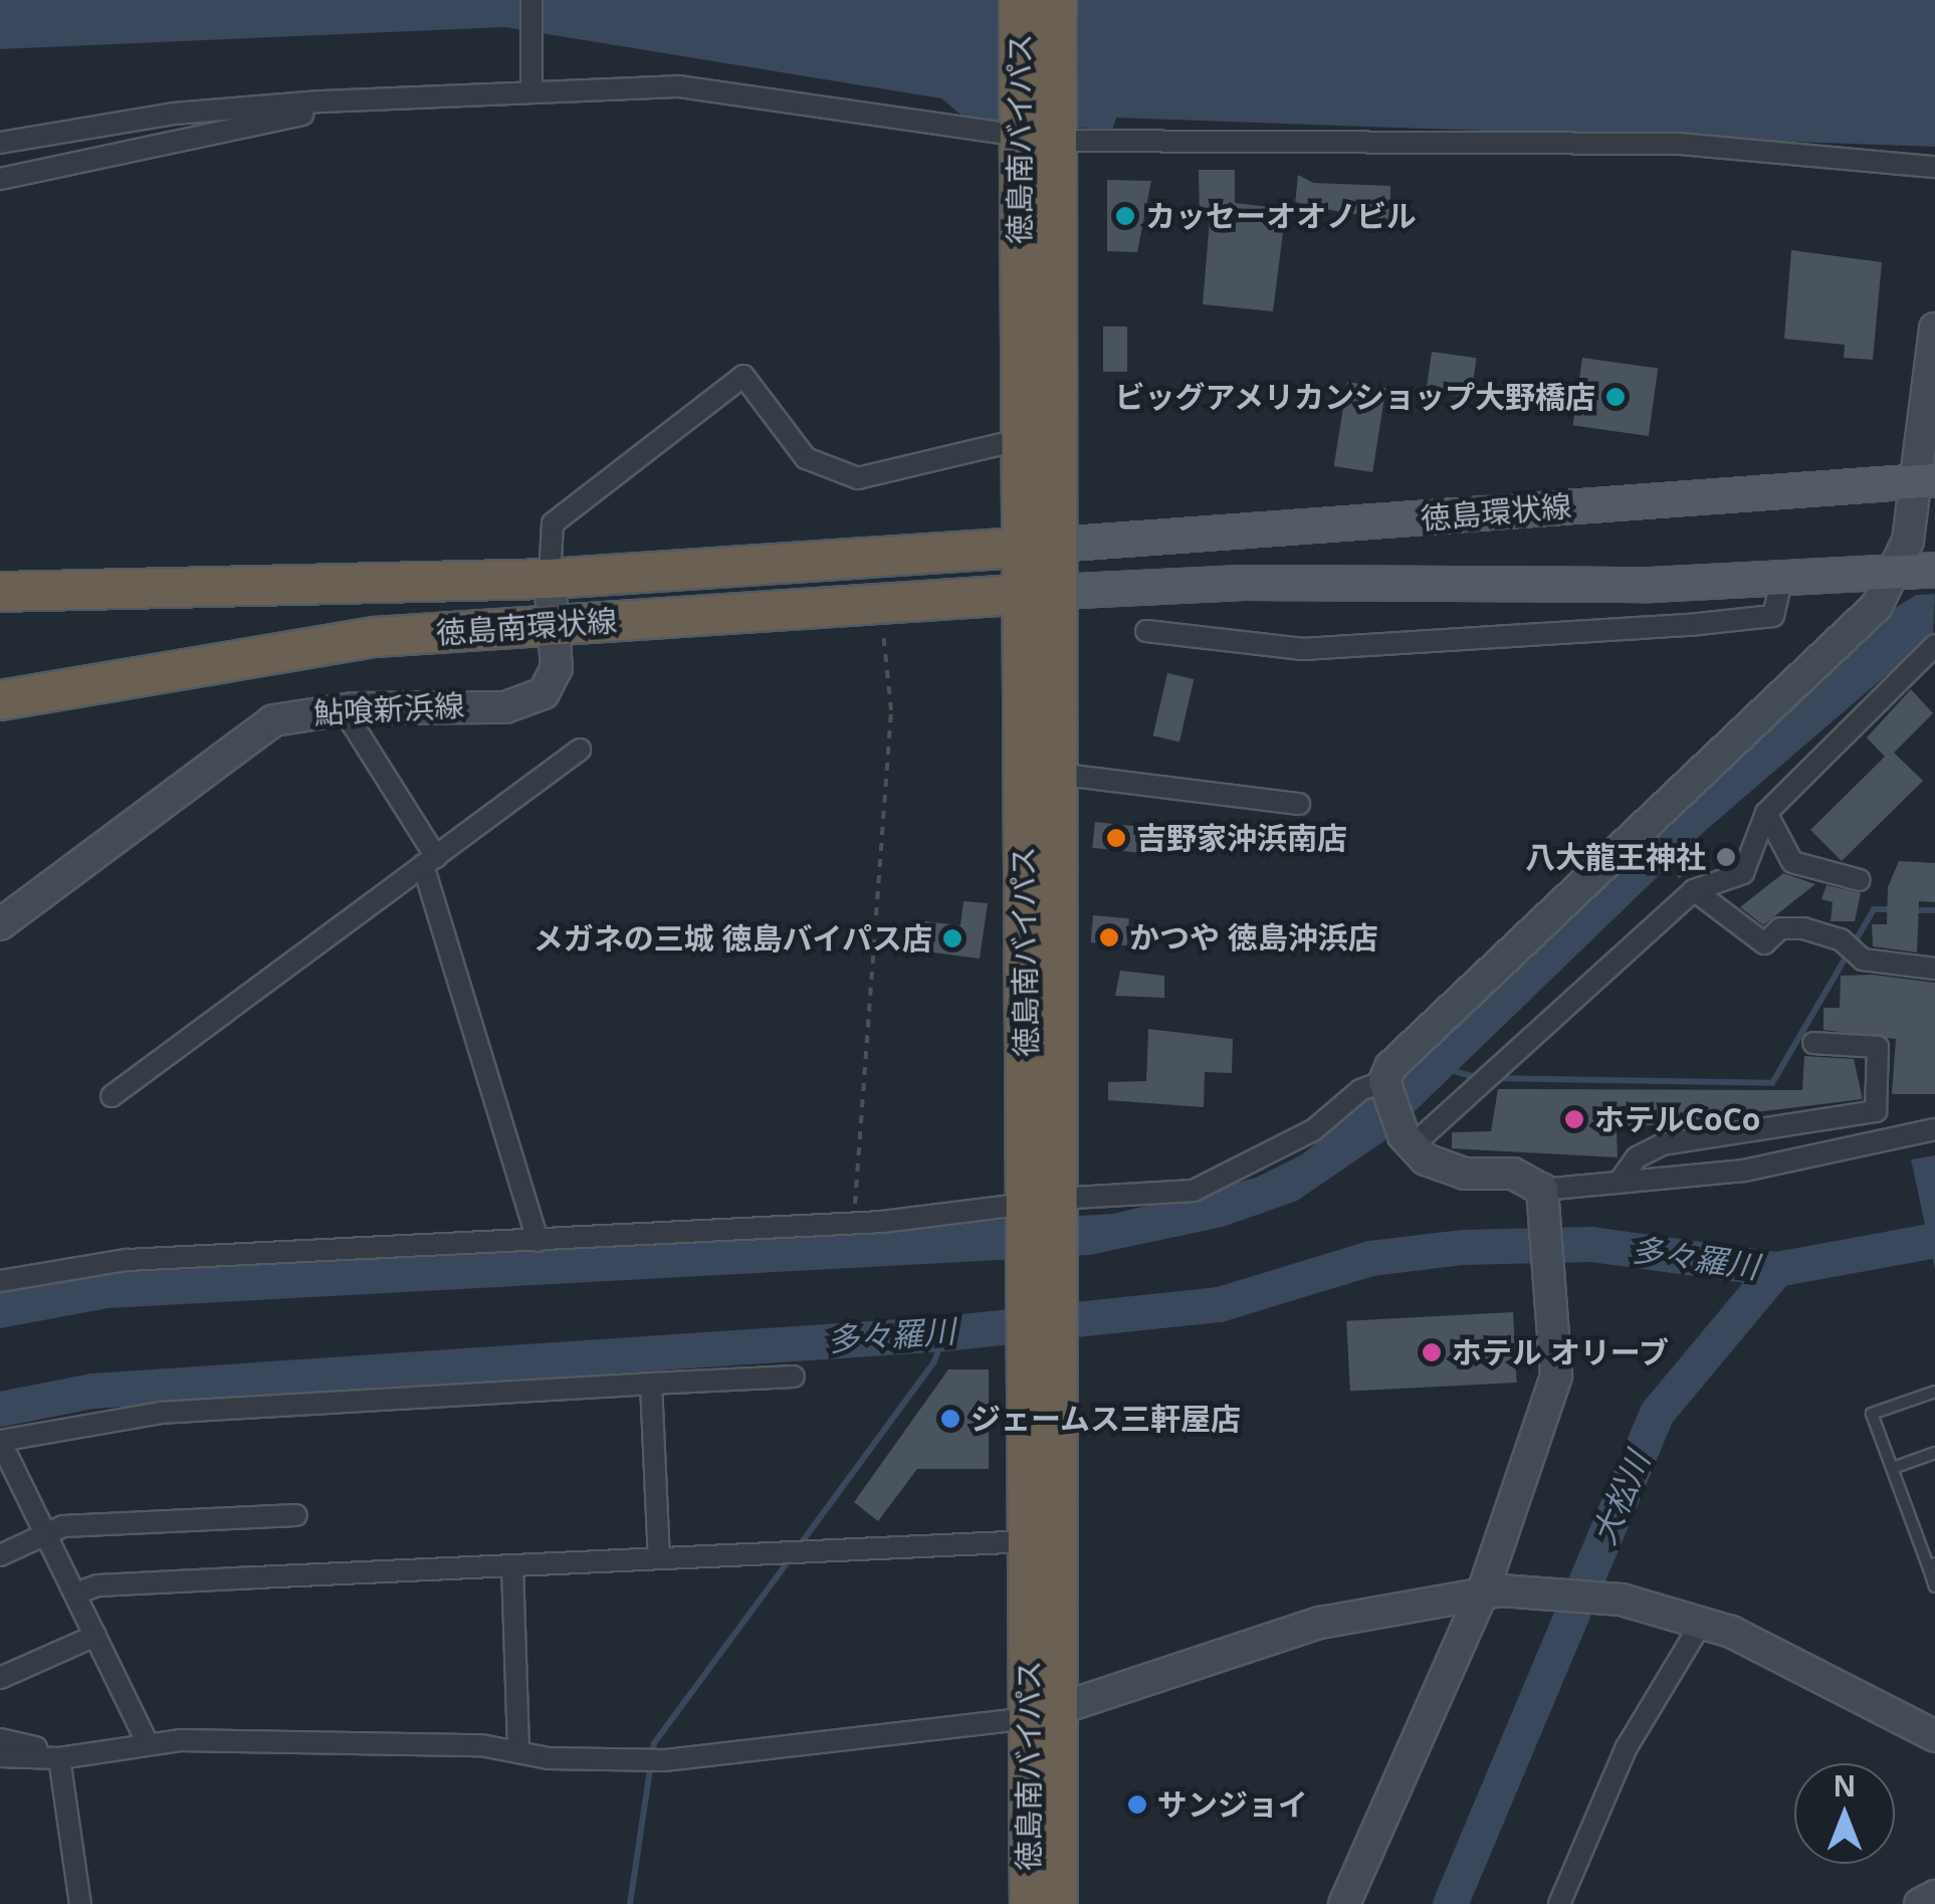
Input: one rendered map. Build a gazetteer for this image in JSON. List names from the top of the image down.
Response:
{
  "streets": {
    "highway": ["徳島南バイパス", "徳島南環状線"],
    "main road": ["徳島環状線"],
    "street": ["鮎喰新浜線"]
  },
  "crossings": [
    ["徳島南バイパス", "徳島環状線"],
    ["徳島南バイパス", "徳島南環状線"],
    ["徳島環状線", "徳島南環状線"],
    ["徳島南環状線", "鮎喰新浜線"]
  ],
  "water": ["多々羅川", "大松川"],
  "places": [
    "カッセーオオノビル",
    "ビッグアメリカンショップ大野橋店",
    "吉野家沖浜南店",
    "八大龍王神社",
    "かつや 徳島沖浜店",
    "メガネの三城 徳島バイパス店",
    "ホテルCoCo",
    "ホテル オリーブ",
    "ジェームス三軒屋店",
    "サンジョイ"
  ],
  "north": "top"
}
